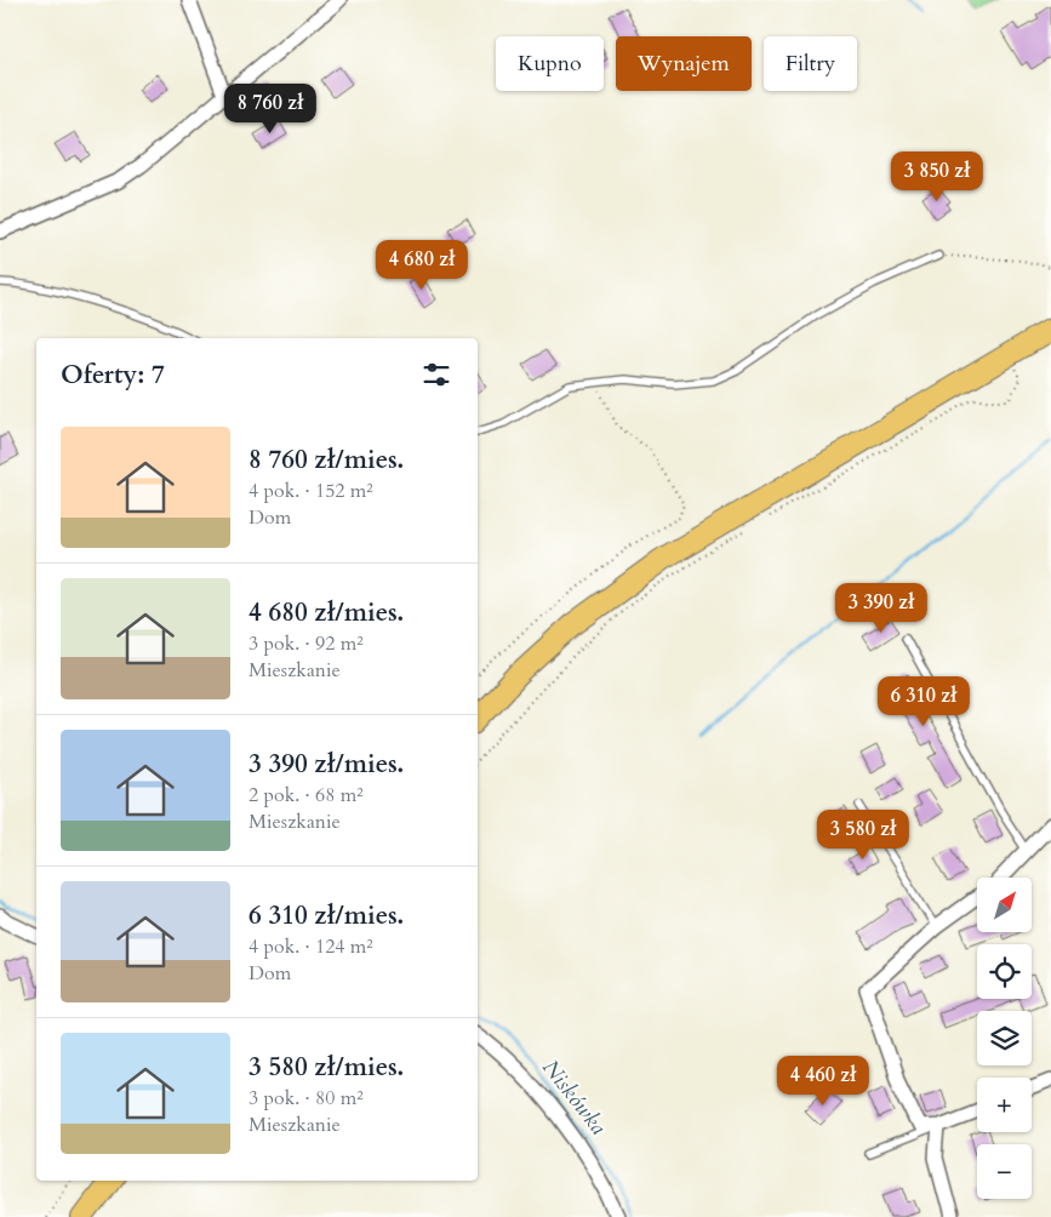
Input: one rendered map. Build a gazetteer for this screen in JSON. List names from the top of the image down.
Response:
{
  "water": ["Niskówka"],
  "north": "top right",
  "page": {
    "chip": ["Kupno", "Wynajem", "Filtry"],
    "price": [
      "8 760 zł",
      "3 850 zł",
      "4 680 zł",
      "3 390 zł",
      "6 310 zł",
      "3 580 zł",
      "4 460 zł"
    ],
    "heading": "Oferty: 7",
    "list": [
      {
        "name": "8 760 zł/mies.",
        "note": "4 pok. · 152 m² · Dom"
      },
      {
        "name": "4 680 zł/mies.",
        "note": "3 pok. · 92 m² · Mieszkanie"
      },
      {
        "name": "3 390 zł/mies.",
        "note": "2 pok. · 68 m² · Mieszkanie"
      },
      {
        "name": "6 310 zł/mies.",
        "note": "4 pok. · 124 m² · Dom"
      },
      {
        "name": "3 580 zł/mies.",
        "note": "3 pok. · 80 m² · Mieszkanie"
      }
    ],
    "map_buttons": ["+", "−"]
  }
}
